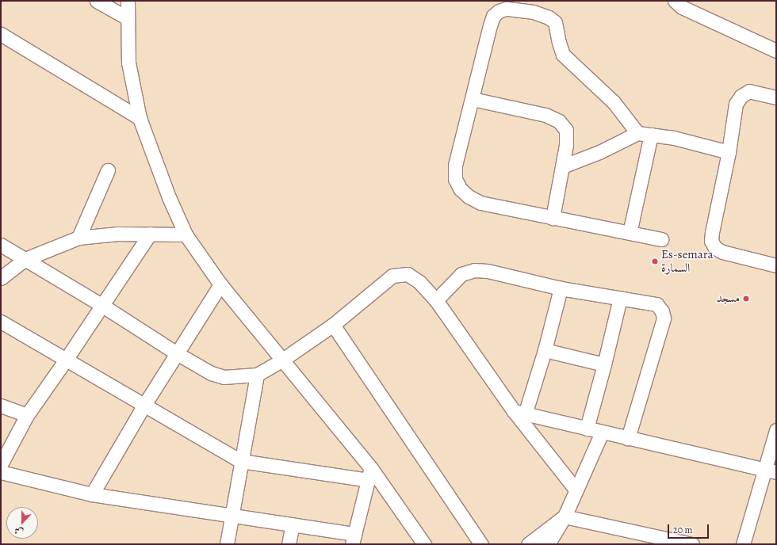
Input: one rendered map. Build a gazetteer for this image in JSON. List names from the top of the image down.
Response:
{
  "places": ["Es-semara السمارة", "مسجد"],
  "scale_bar": "20 m",
  "north": "bottom"
}
